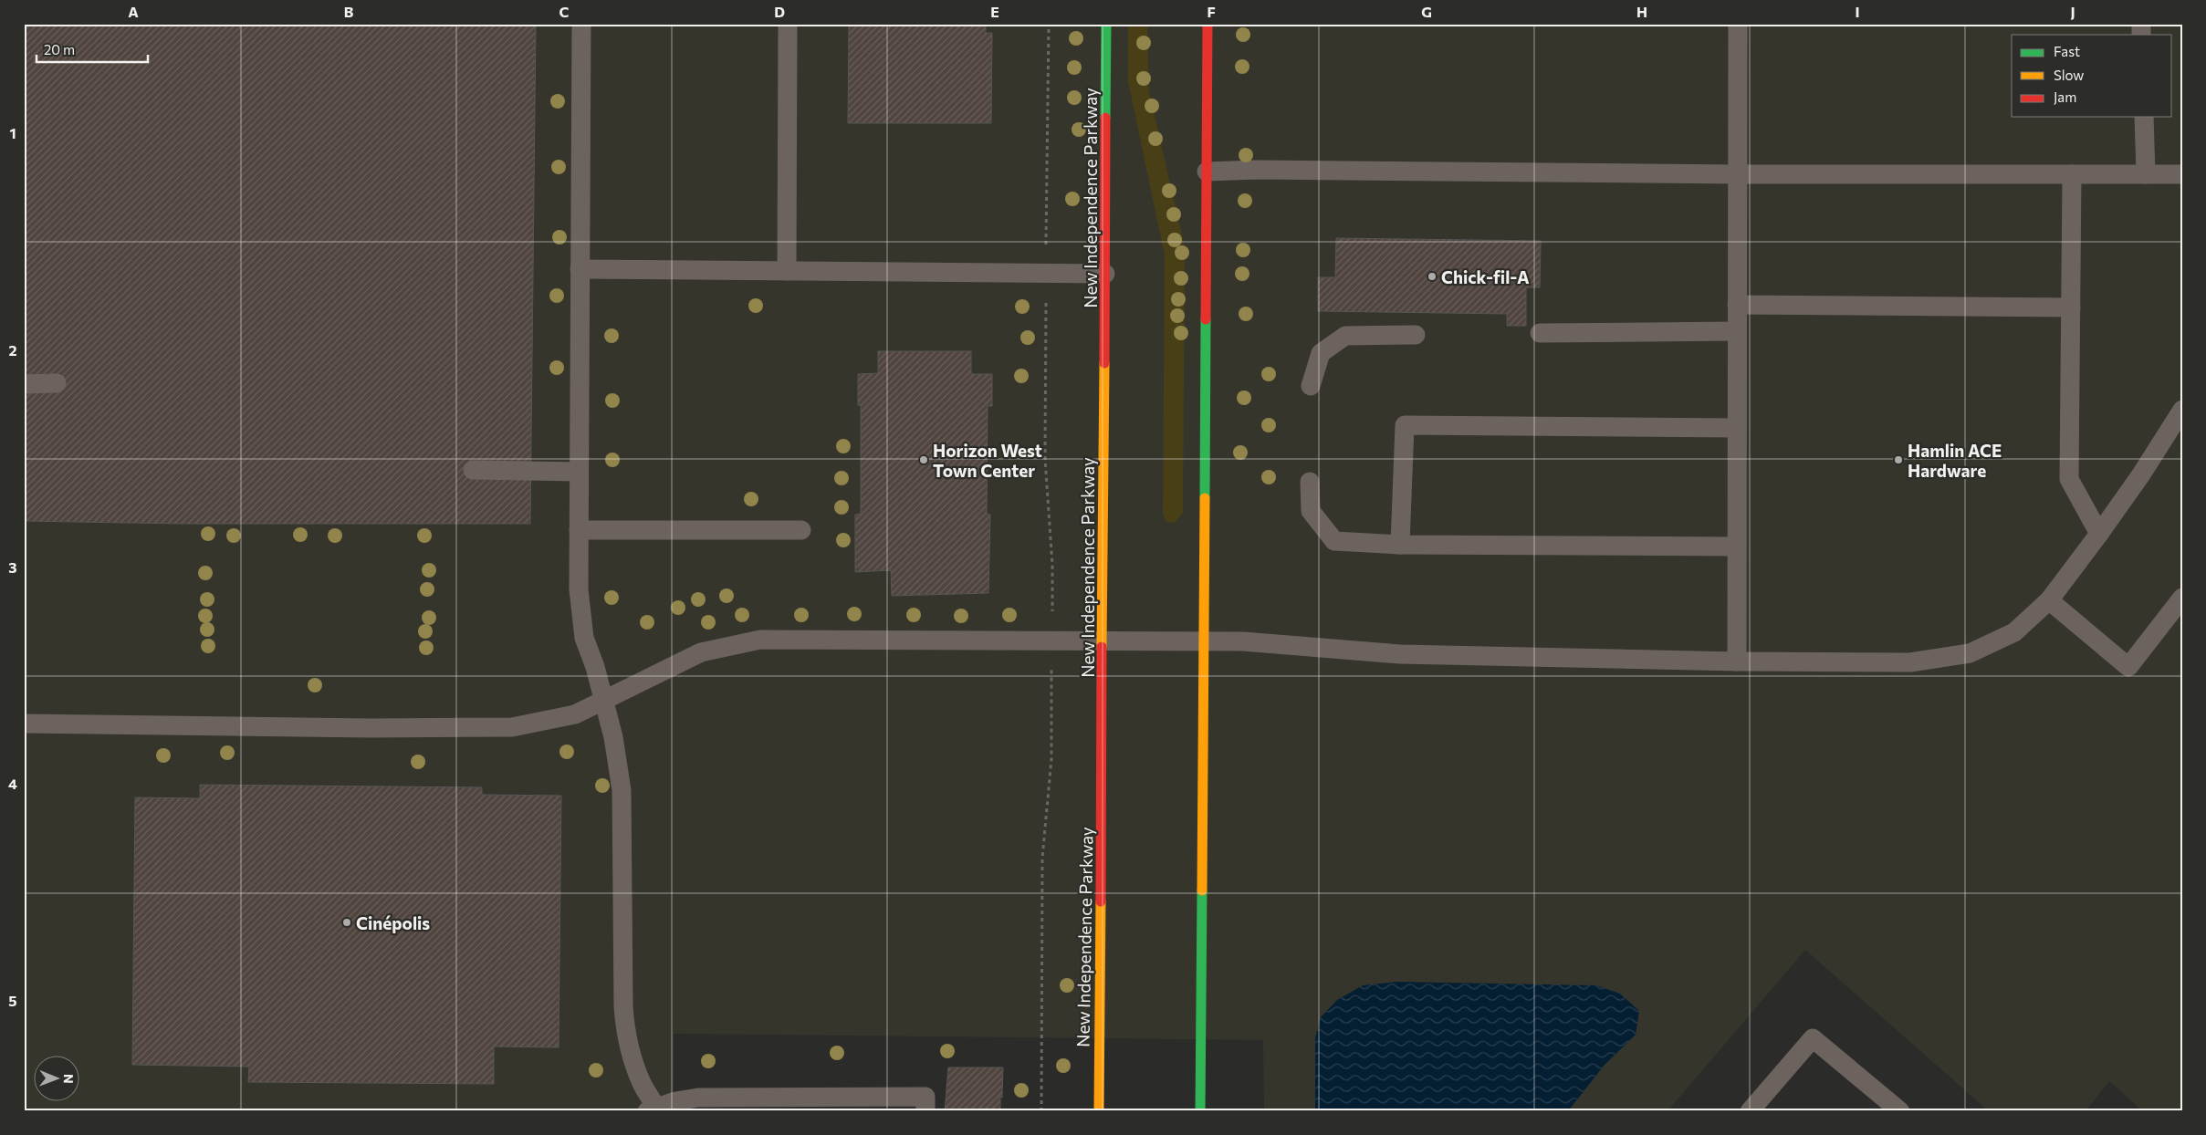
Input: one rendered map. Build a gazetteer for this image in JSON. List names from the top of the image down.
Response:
{
  "streets": {
    "street": ["New Independence Parkway"]
  },
  "places": [
    "Chick-fil-A",
    "Horizon West Town Center",
    "Hamlin ACE Hardware",
    "Cinépolis"
  ],
  "legend": ["Fast", "Slow", "Jam"],
  "scale_bar": "20 m",
  "north": "right",
  "grid": {
    "columns": [
      "A",
      "B",
      "C",
      "D",
      "E",
      "F",
      "G",
      "H",
      "I",
      "J"
    ],
    "rows": [
      "1",
      "2",
      "3",
      "4",
      "5"
    ]
  }
}
